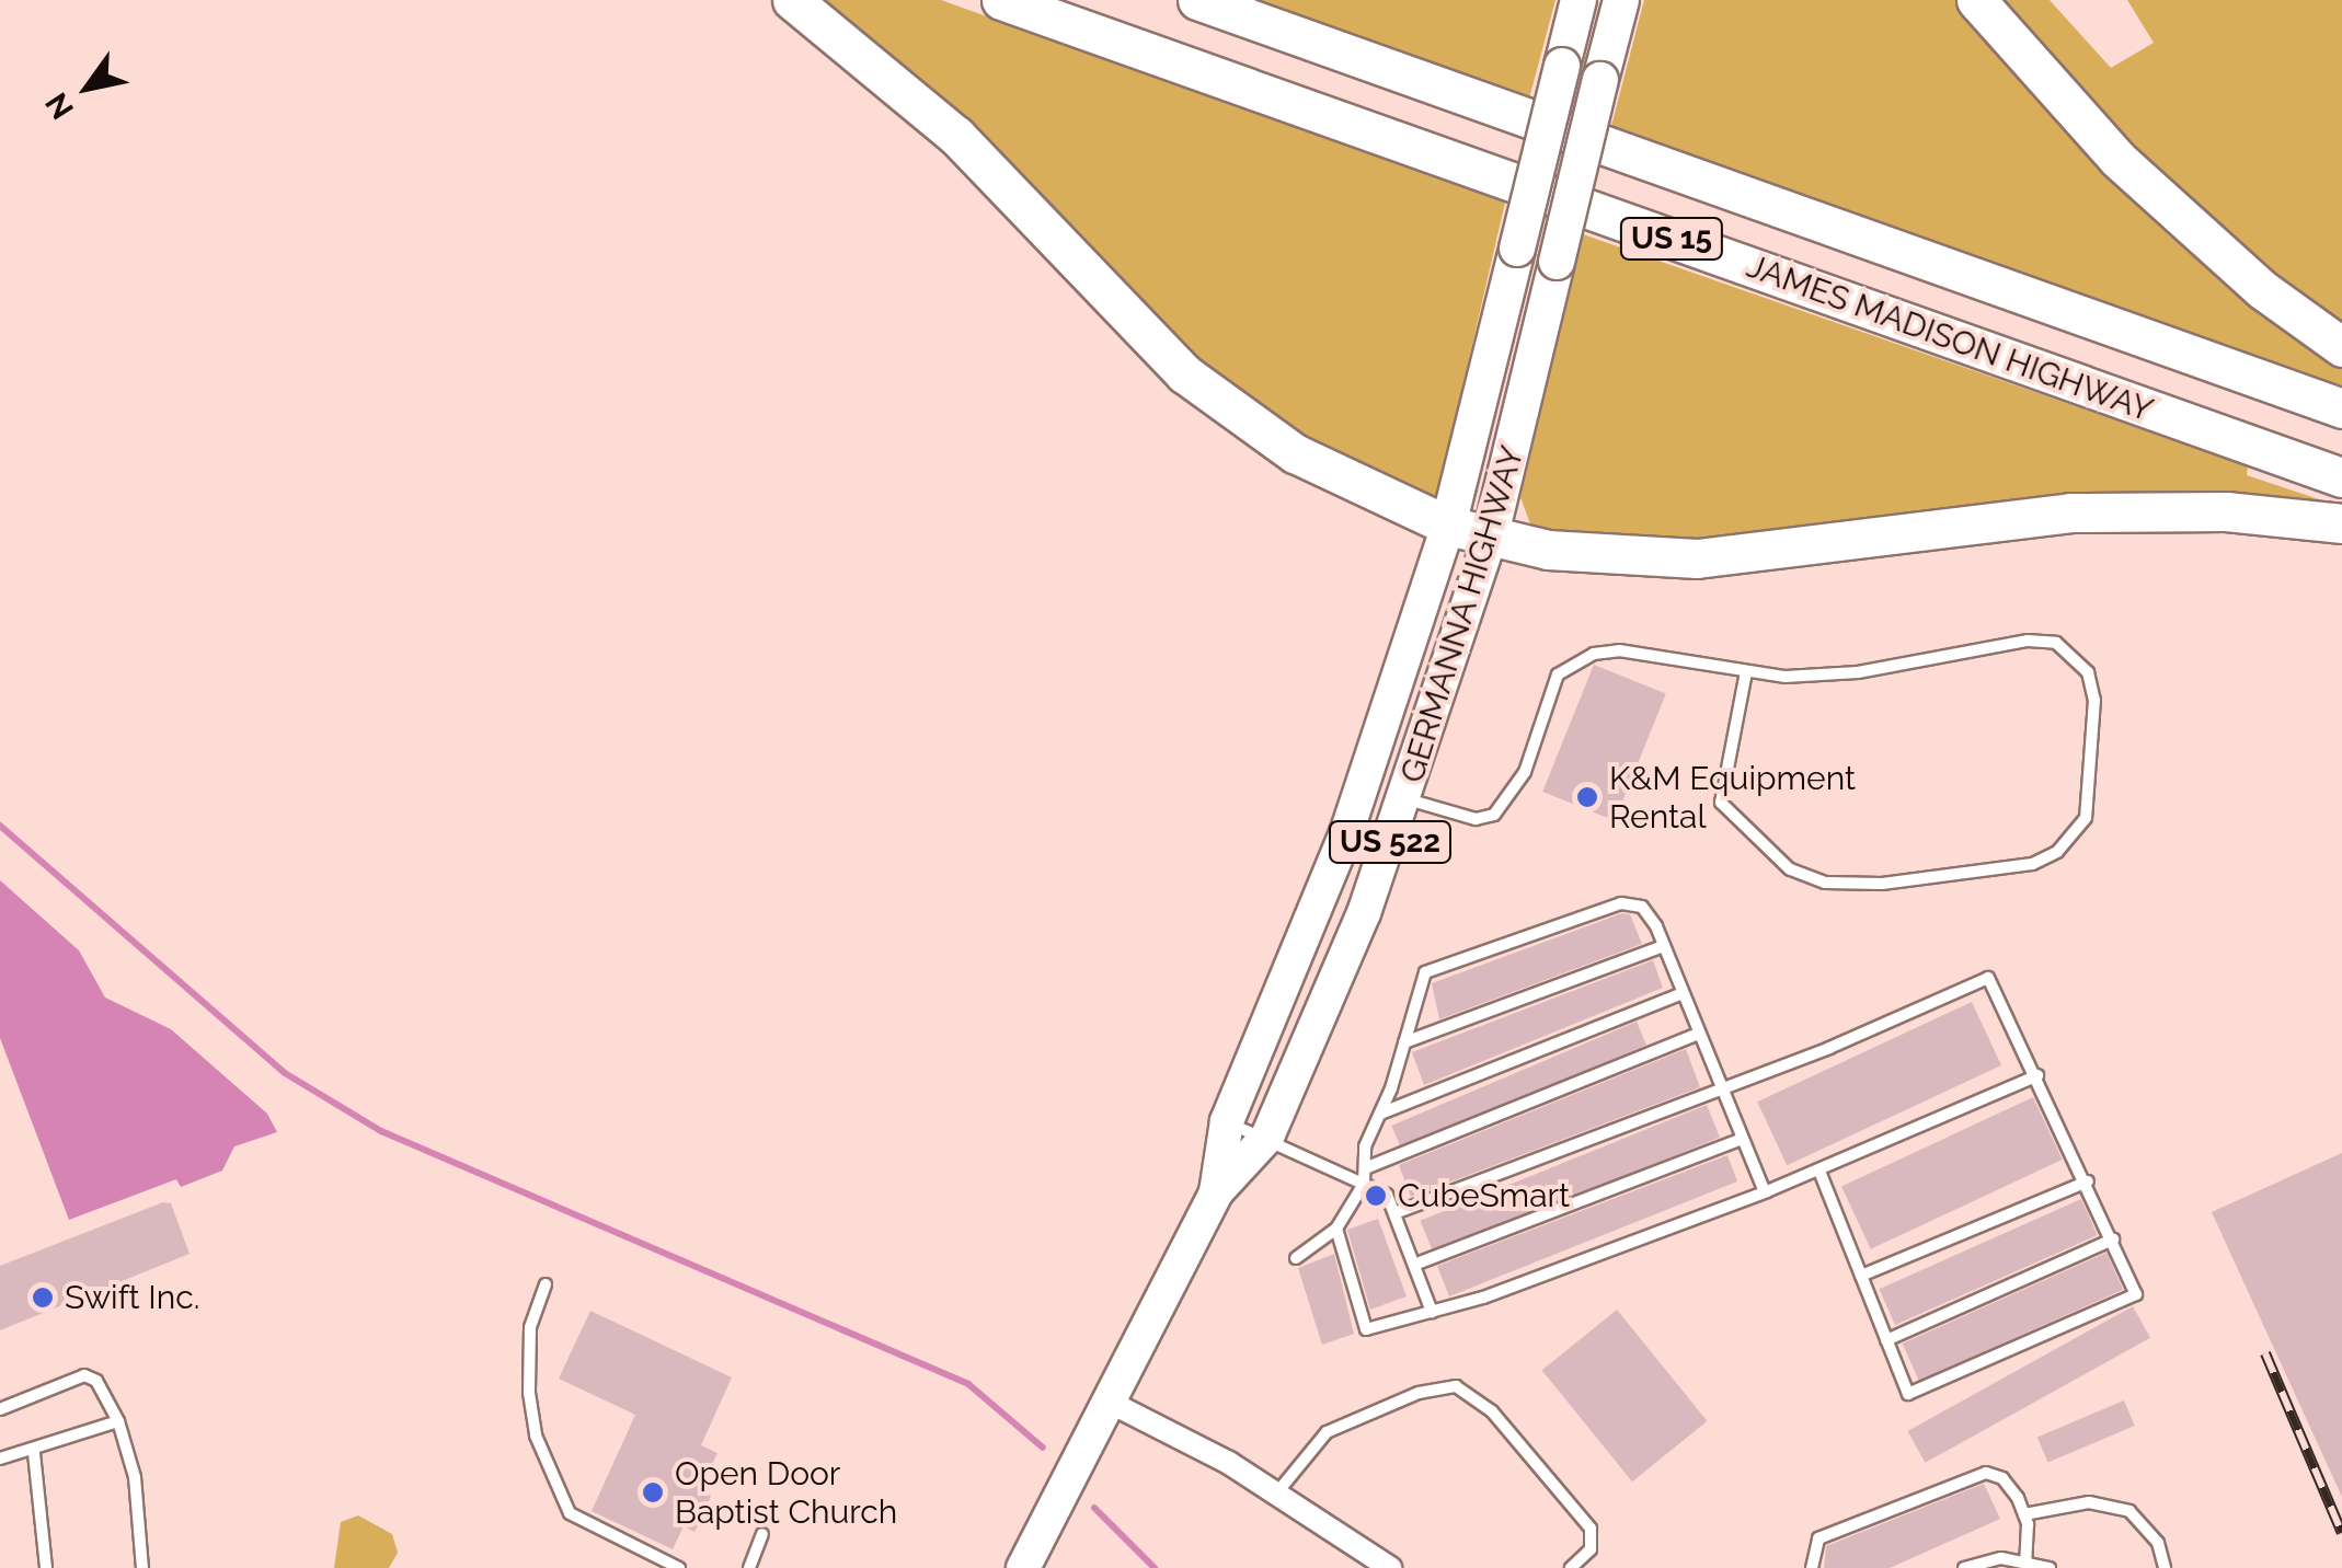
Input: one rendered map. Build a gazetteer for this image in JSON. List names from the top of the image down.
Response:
{
  "streets": {
    "highway": [
      "US 15",
      "JAMES MADISON HIGHWAY",
      "GERMANNA HIGHWAY",
      "US 522"
    ]
  },
  "places": [
    "K&M Equipment Rental",
    "CubeSmart",
    "Swift Inc.",
    "Open Door Baptist Church"
  ],
  "north": "bottom left"
}
